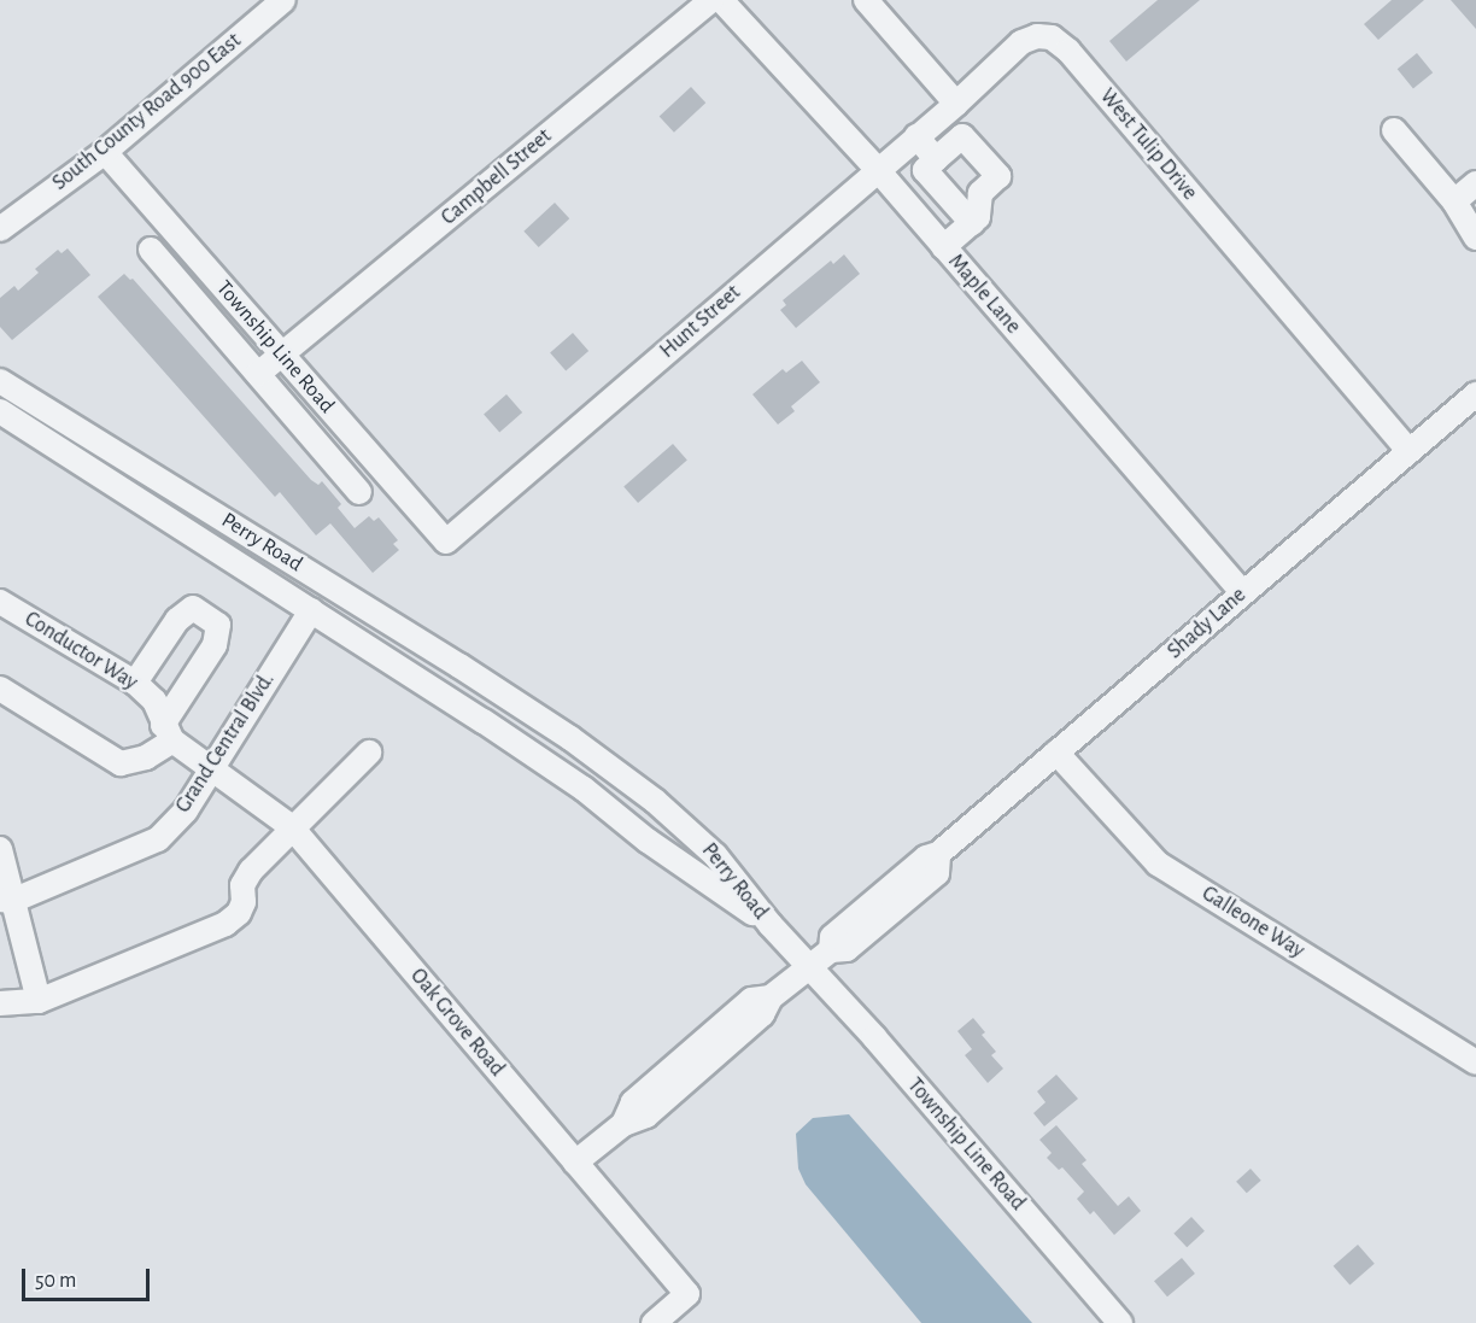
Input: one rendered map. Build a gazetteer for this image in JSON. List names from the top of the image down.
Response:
{
  "streets": {
    "street": [
      "South County Road 900 East",
      "West Tulip Drive",
      "Campbell Street",
      "Maple Lane",
      "Hunt Street",
      "Township Line Road",
      "Perry Road",
      "Shady Lane",
      "Conductor Way",
      "Grand Central Blvd.",
      "Galleone Way",
      "Oak Grove Road"
    ]
  },
  "crossings": [
    ["South County Road 900 East", "Township Line Road"],
    ["West Tulip Drive", "Hunt Street"],
    ["West Tulip Drive", "Shady Lane"],
    ["Campbell Street", "Township Line Road"],
    ["Maple Lane", "Hunt Street"],
    ["Maple Lane", "Shady Lane"],
    ["Hunt Street", "Township Line Road"],
    ["Township Line Road", "Perry Road"],
    ["Township Line Road", "Shady Lane"],
    ["Perry Road", "Grand Central Blvd."],
    ["Shady Lane", "Galleone Way"],
    ["Conductor Way", "Grand Central Blvd."],
    ["Conductor Way", "Oak Grove Road"],
    ["Grand Central Blvd.", "Oak Grove Road"]
  ],
  "scale_bar": "50 m"
}
